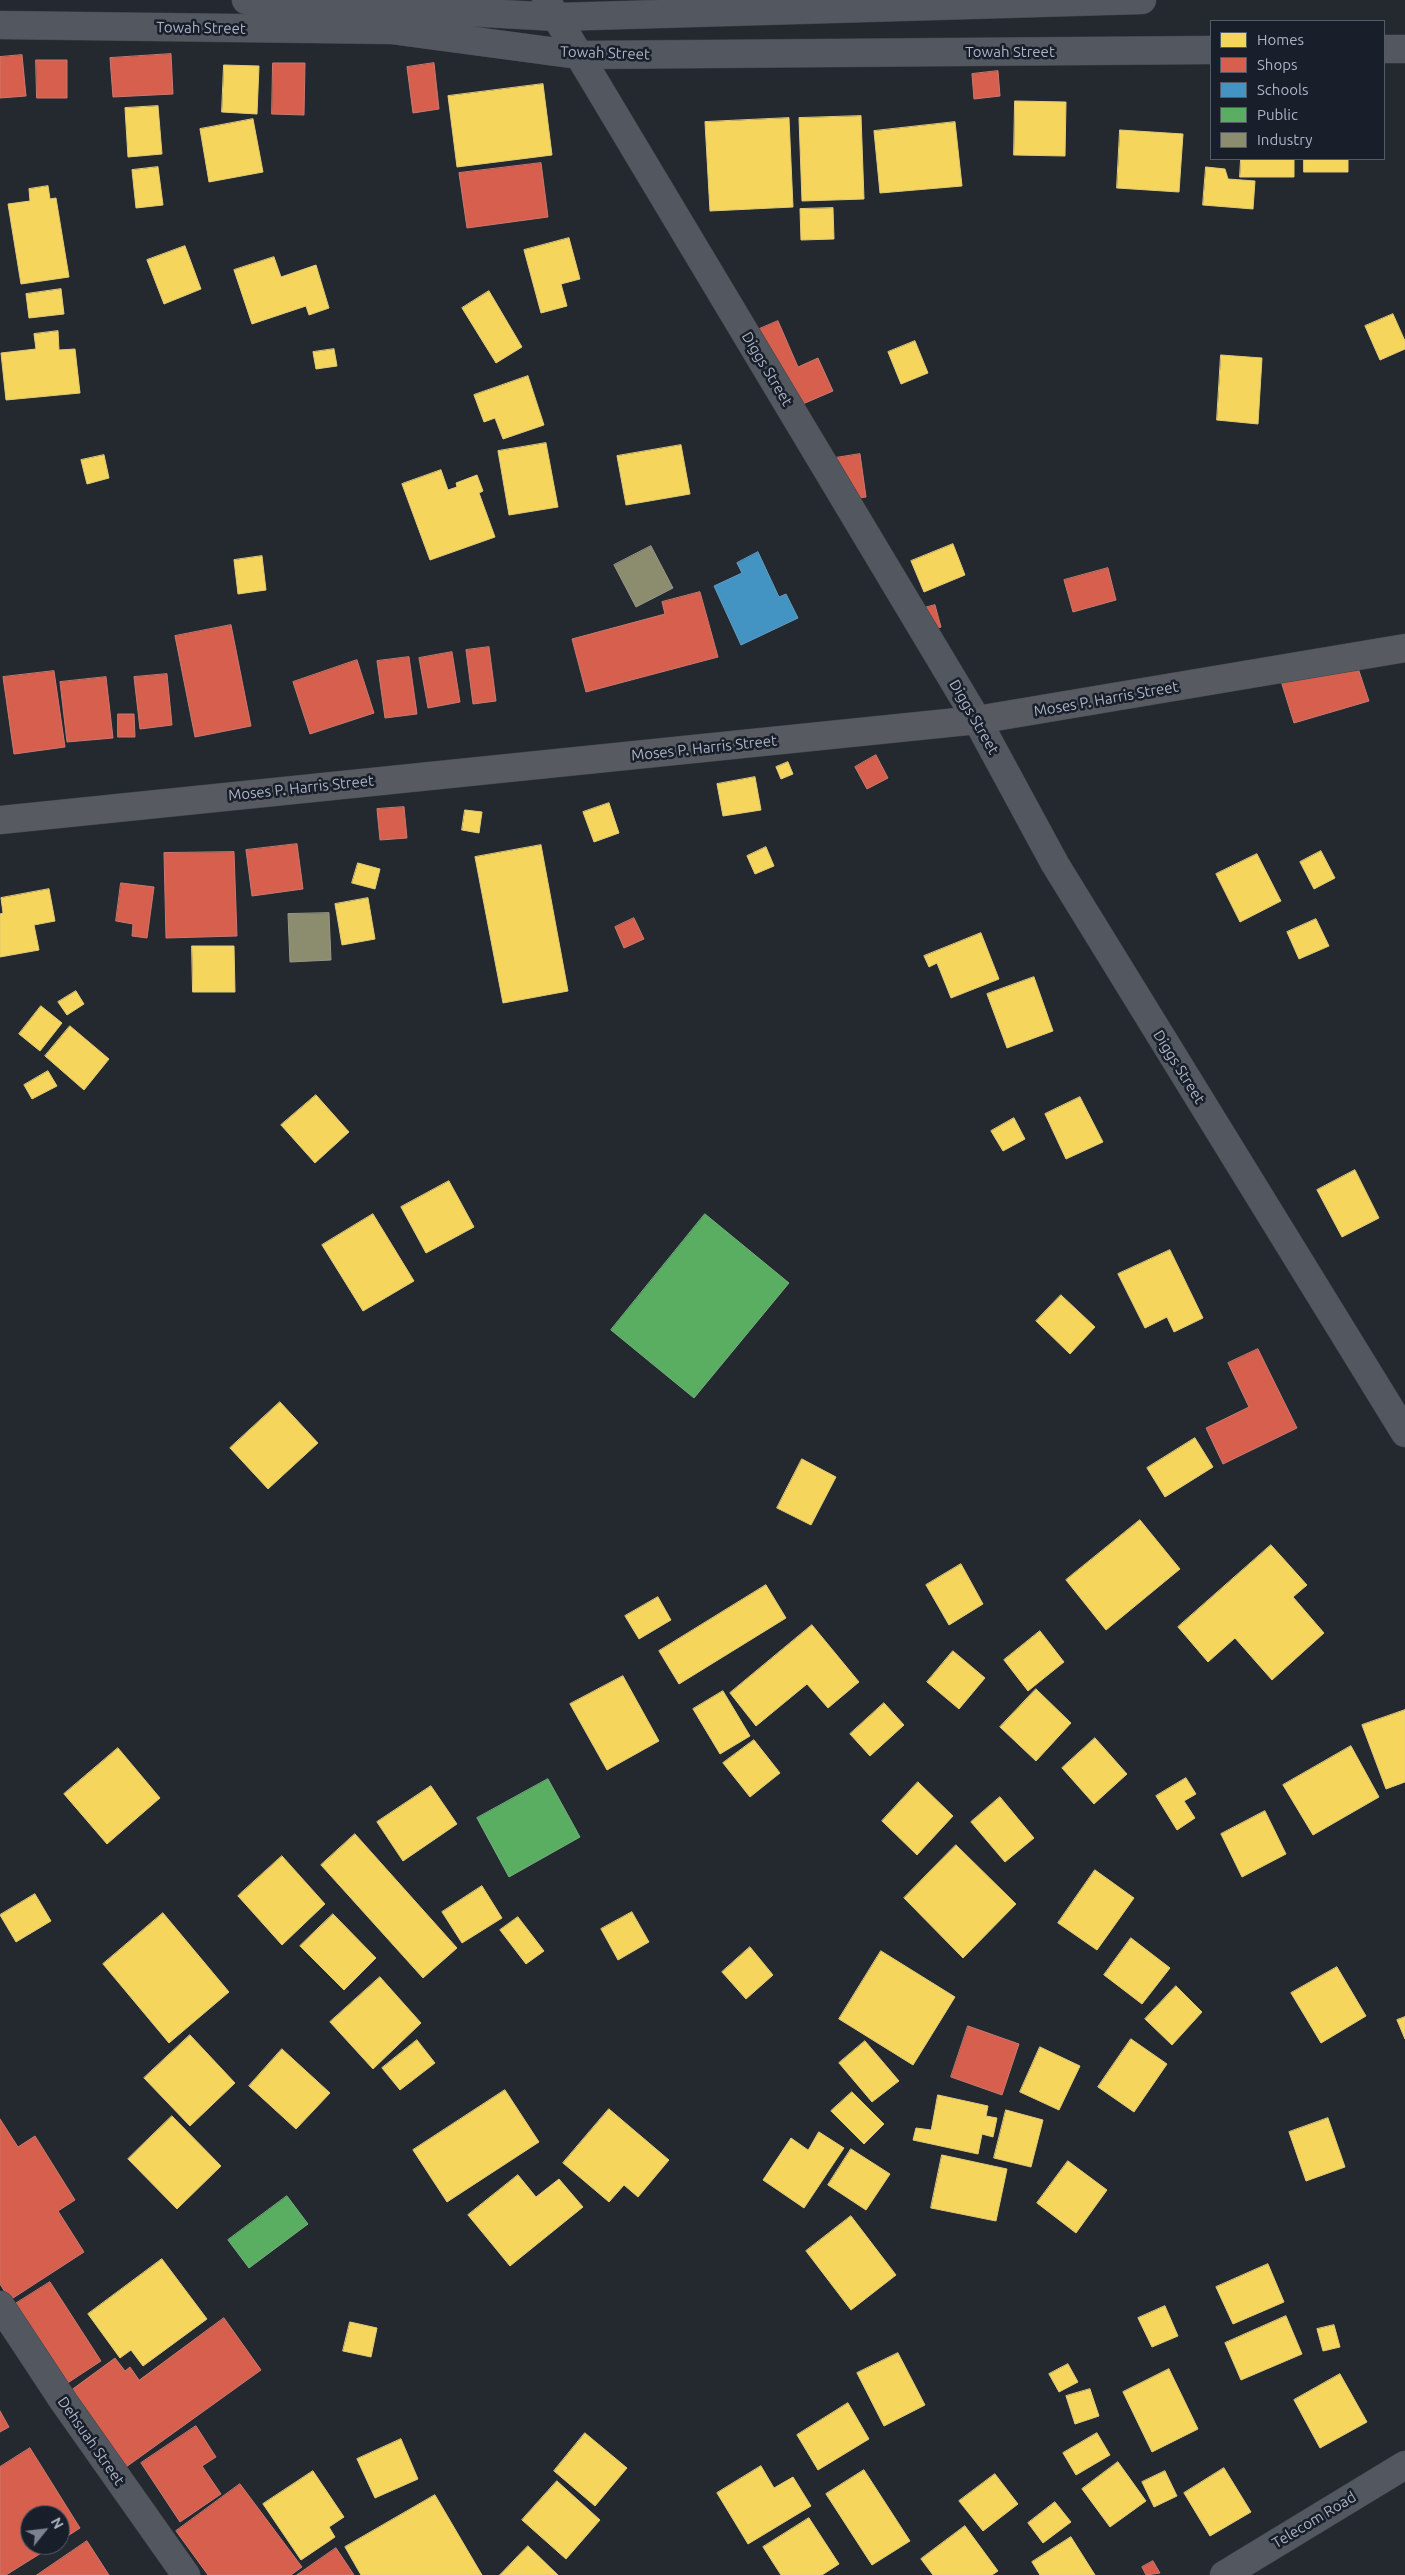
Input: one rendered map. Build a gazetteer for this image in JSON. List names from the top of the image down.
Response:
{
  "streets": {
    "highway": ["Moses P. Harris Street"],
    "street": [
      "Towah Street",
      "Diggs Street",
      "Dehsuah Street",
      "Telecom Road"
    ]
  },
  "crossings": [
    ["Towah Street", "Diggs Street"],
    ["Diggs Street", "Moses P. Harris Street"]
  ],
  "legend": [
    "Homes",
    "Shops",
    "Schools",
    "Public",
    "Industry"
  ],
  "north": "top right"
}
